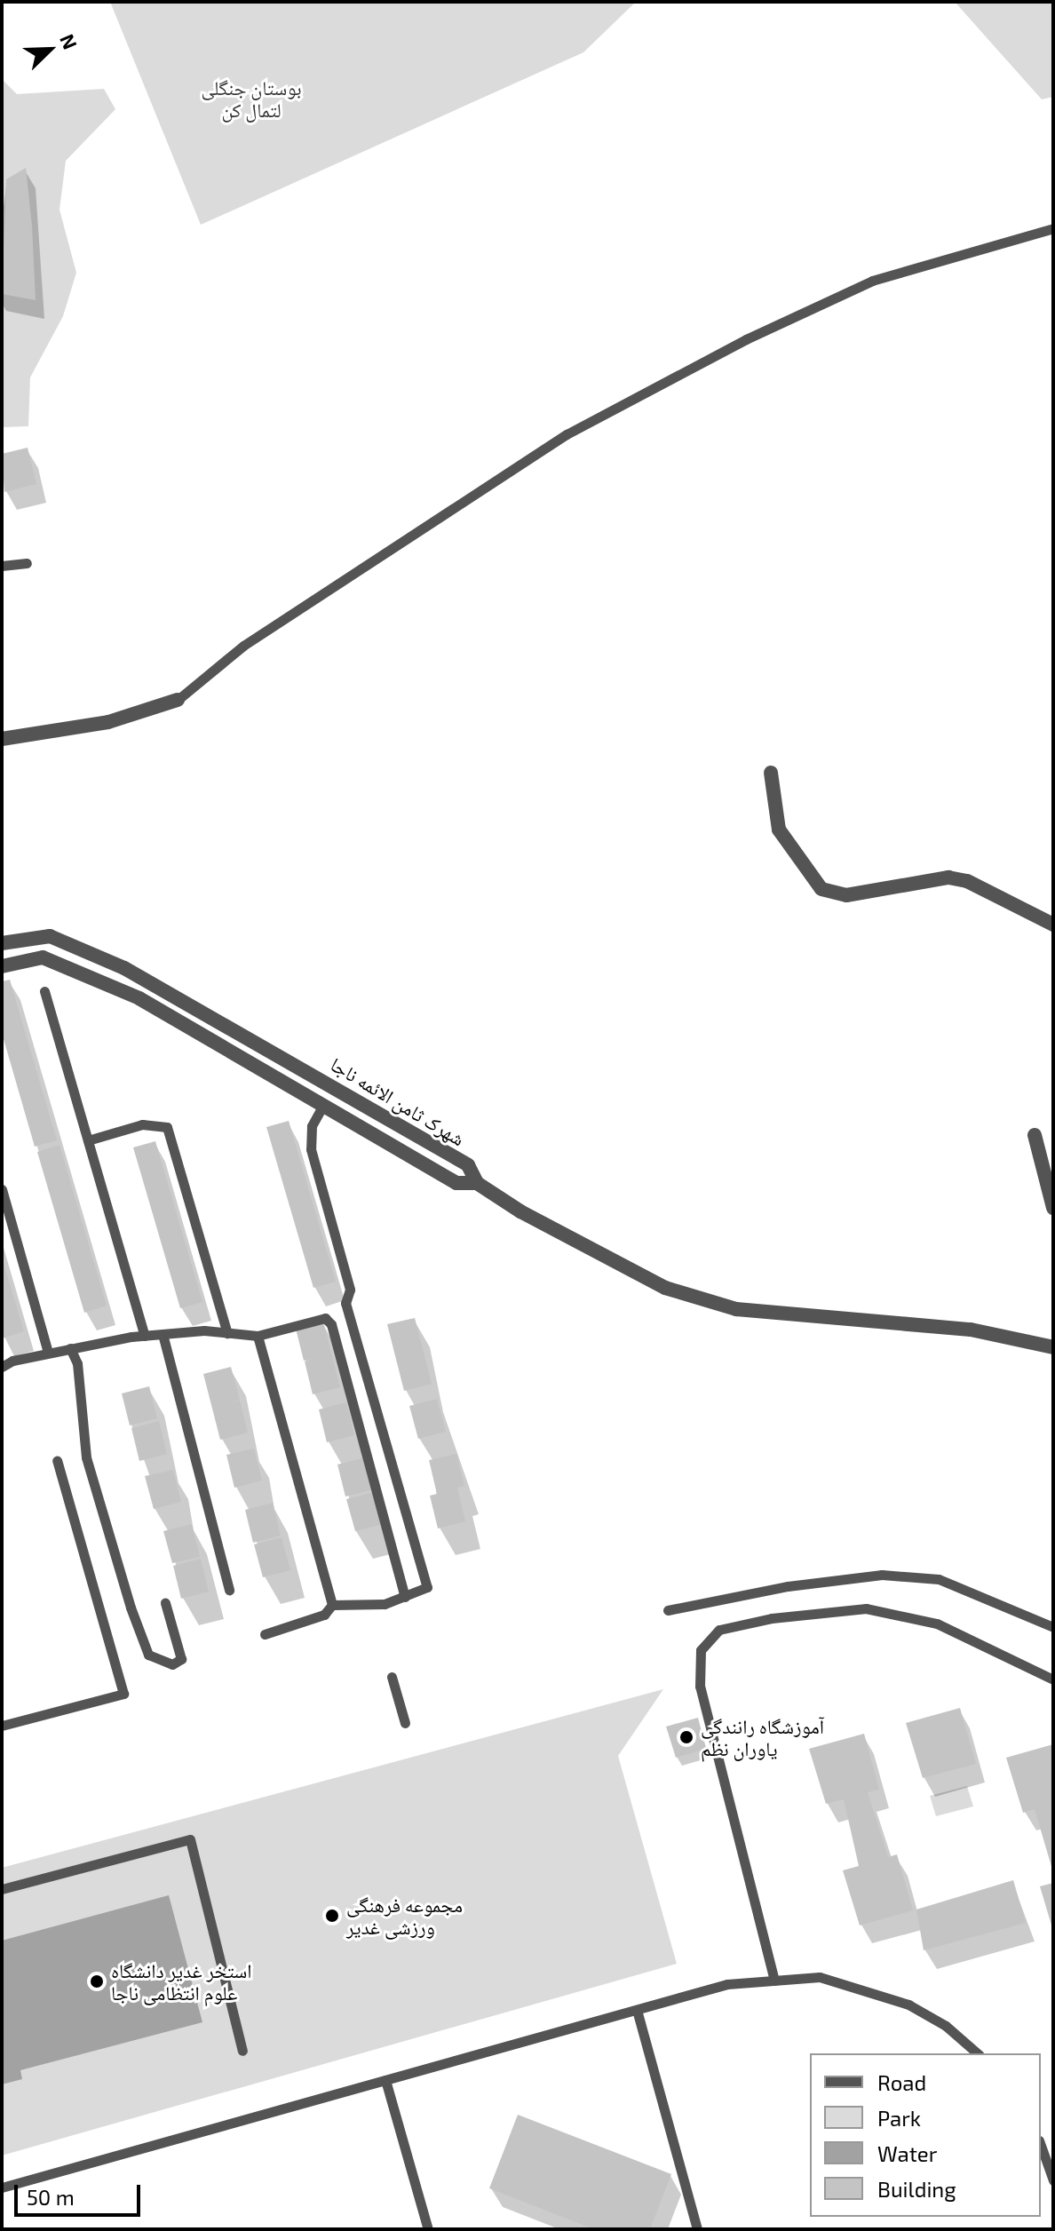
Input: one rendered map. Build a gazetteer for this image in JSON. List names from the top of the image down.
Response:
{
  "streets": {
    "street": ["شهرک ثامن الائمه ناجا"]
  },
  "parks": ["بوستان جنگلی لتمال کن"],
  "places": ["آموزشگاه رانندگی یاوران نظم", "مجموعه فرهنگی ورزشی غدیر", "استخر غدیر دانشگاه علوم انتظامی ناجا"],
  "legend": [
    "Road",
    "Park",
    "Water",
    "Building"
  ],
  "scale_bar": "50 m",
  "north": "top right"
}
